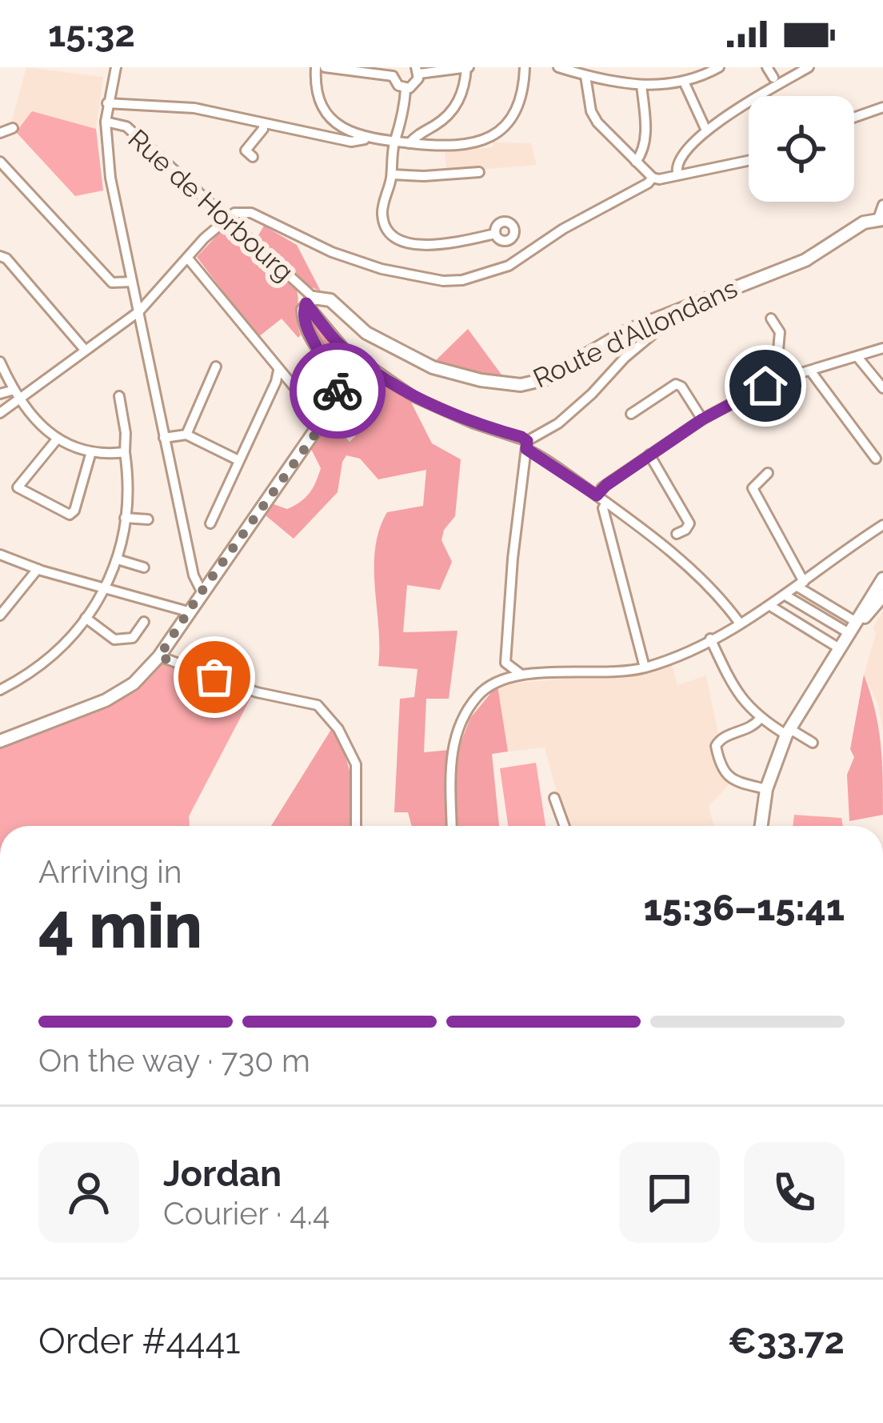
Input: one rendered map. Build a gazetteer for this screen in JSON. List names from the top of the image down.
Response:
{
  "streets": {
    "main road": ["Route d'Allondans"],
    "street": ["Rue de Horbourg"]
  },
  "crossings": [
    ["Rue de Horbourg", "Route d'Allondans"]
  ],
  "page": {
    "status": "15:32",
    "heading": ["4 min", "Arriving in", "15:36–15:41"],
    "panel": [
      "Jordan",
      "Courier · 4.4",
      "Order #4441",
      "€33.72"
    ],
    "bar": "On the way · 730 m"
  }
}
